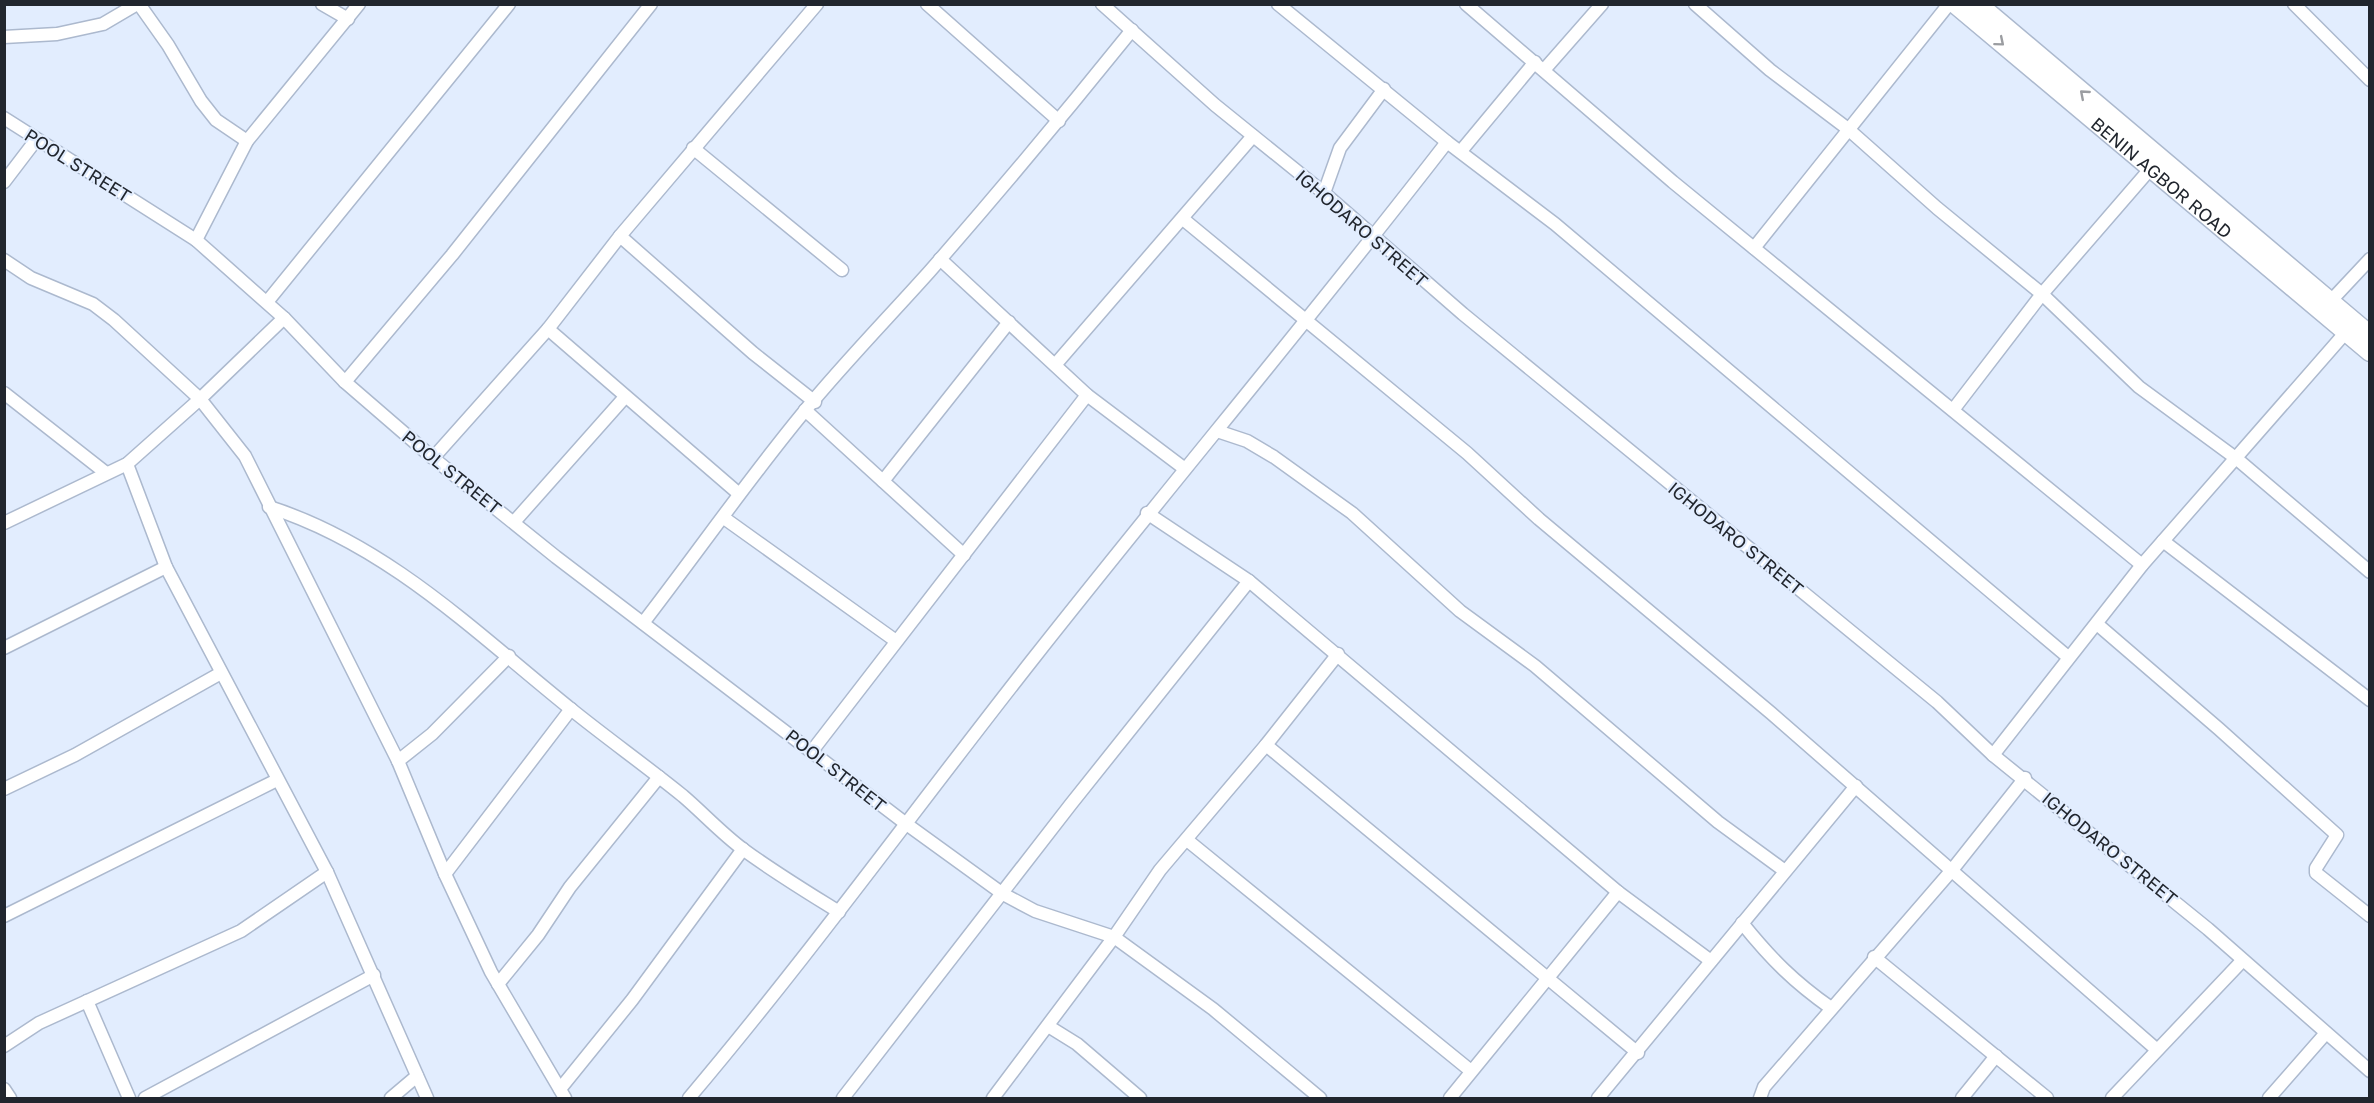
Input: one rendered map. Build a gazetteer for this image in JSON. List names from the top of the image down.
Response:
{
  "streets": {
    "highway": ["BENIN AGBOR ROAD"],
    "street": ["POOL STREET", "IGHODARO STREET"]
  }
}
